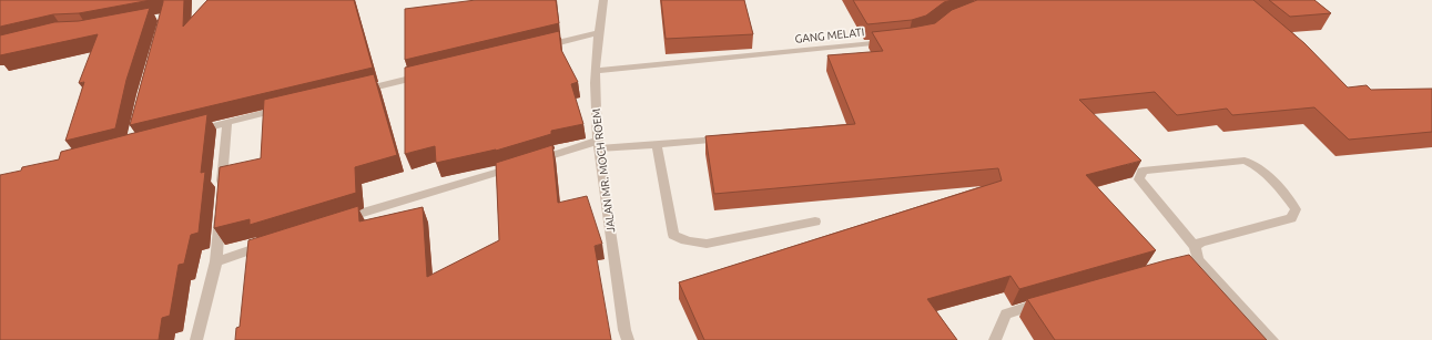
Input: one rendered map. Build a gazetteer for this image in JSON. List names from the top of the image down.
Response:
{
  "streets": {
    "street": ["GANG MELATI", "JALAN MR. MOCH ROEM"]
  },
  "crossings": [
    ["GANG MELATI", "JALAN MR. MOCH ROEM"]
  ]
}
